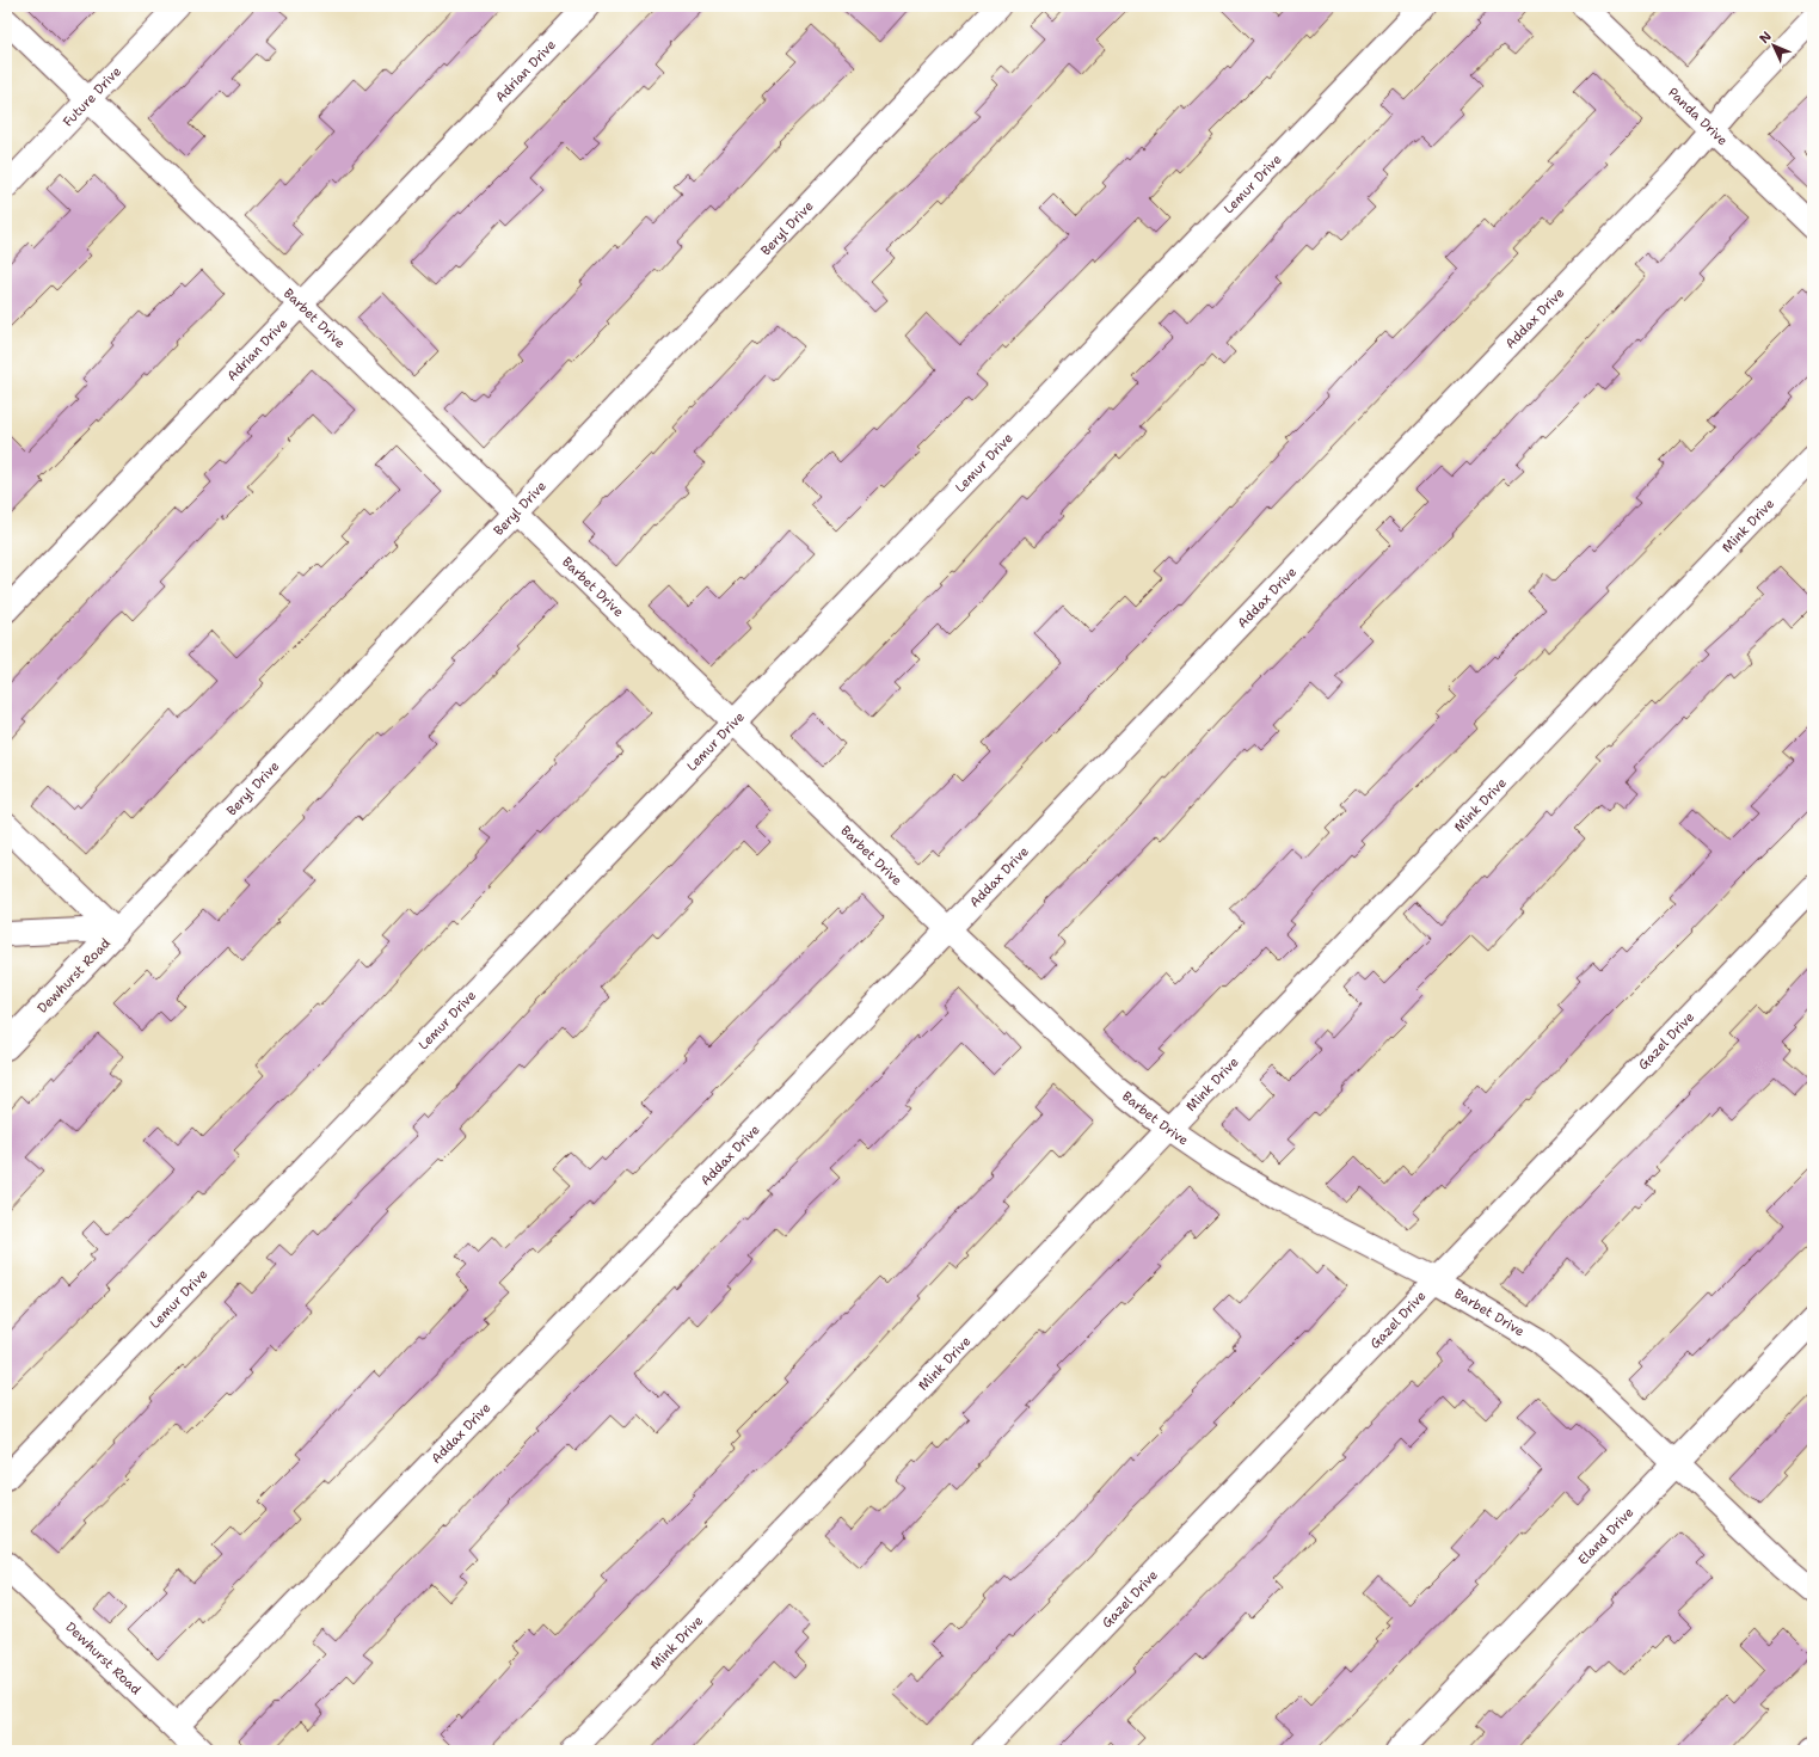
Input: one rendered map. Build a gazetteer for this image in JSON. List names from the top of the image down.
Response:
{
  "streets": {
    "street": [
      "Adrian Drive",
      "Future Drive",
      "Panda Drive",
      "Lemur Drive",
      "Beryl Drive",
      "Addax Drive",
      "Barbet Drive",
      "Mink Drive",
      "Dewhurst Road",
      "Gazel Drive",
      "Eland Drive"
    ]
  },
  "crossings": [
    ["Adrian Drive", "Barbet Drive"],
    ["Future Drive", "Barbet Drive"],
    ["Panda Drive", "Addax Drive"],
    ["Lemur Drive", "Barbet Drive"],
    ["Beryl Drive", "Barbet Drive"],
    ["Beryl Drive", "Dewhurst Road"],
    ["Addax Drive", "Barbet Drive"],
    ["Addax Drive", "Dewhurst Road"],
    ["Barbet Drive", "Mink Drive"],
    ["Barbet Drive", "Gazel Drive"],
    ["Barbet Drive", "Eland Drive"]
  ],
  "north": "top left"
}
